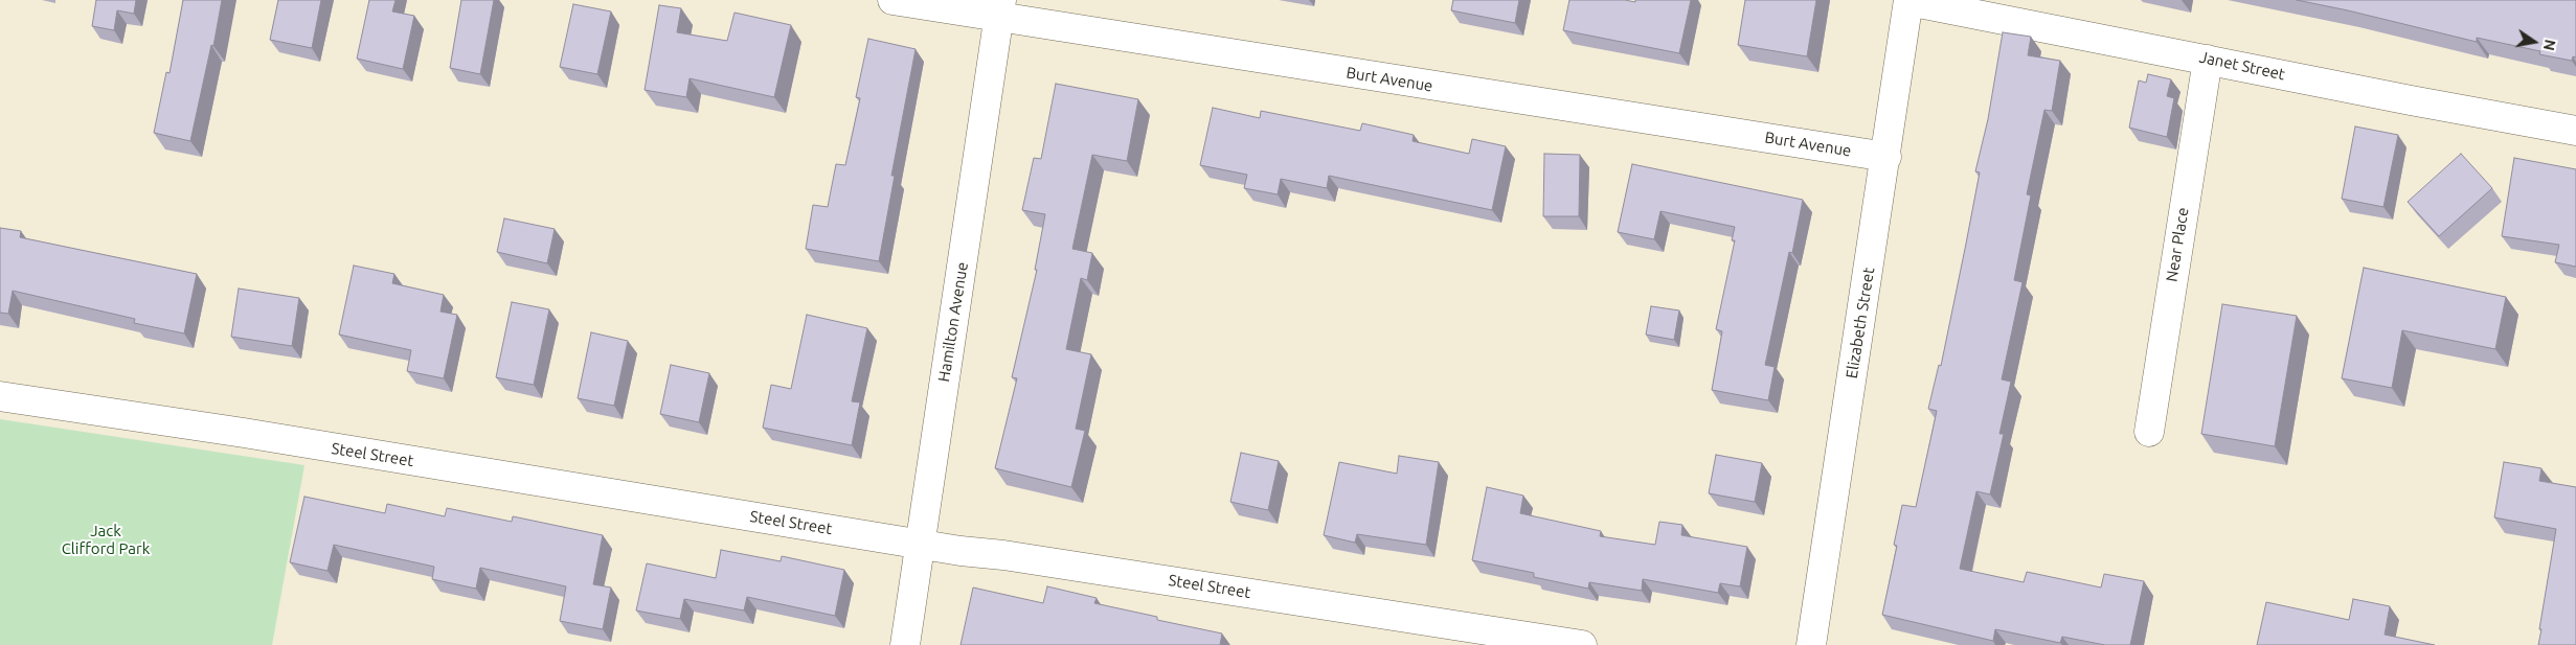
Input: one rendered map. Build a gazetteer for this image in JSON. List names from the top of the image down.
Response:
{
  "streets": {
    "street": [
      "Janet Street",
      "Burt Avenue",
      "Near Place",
      "Hamilton Avenue",
      "Elizabeth Street",
      "Steel Street"
    ]
  },
  "crossings": [
    ["Janet Street", "Near Place"],
    ["Janet Street", "Elizabeth Street"],
    ["Burt Avenue", "Hamilton Avenue"],
    ["Burt Avenue", "Elizabeth Street"],
    ["Hamilton Avenue", "Steel Street"]
  ],
  "parks": ["Jack Clifford Park"],
  "north": "right"
}
